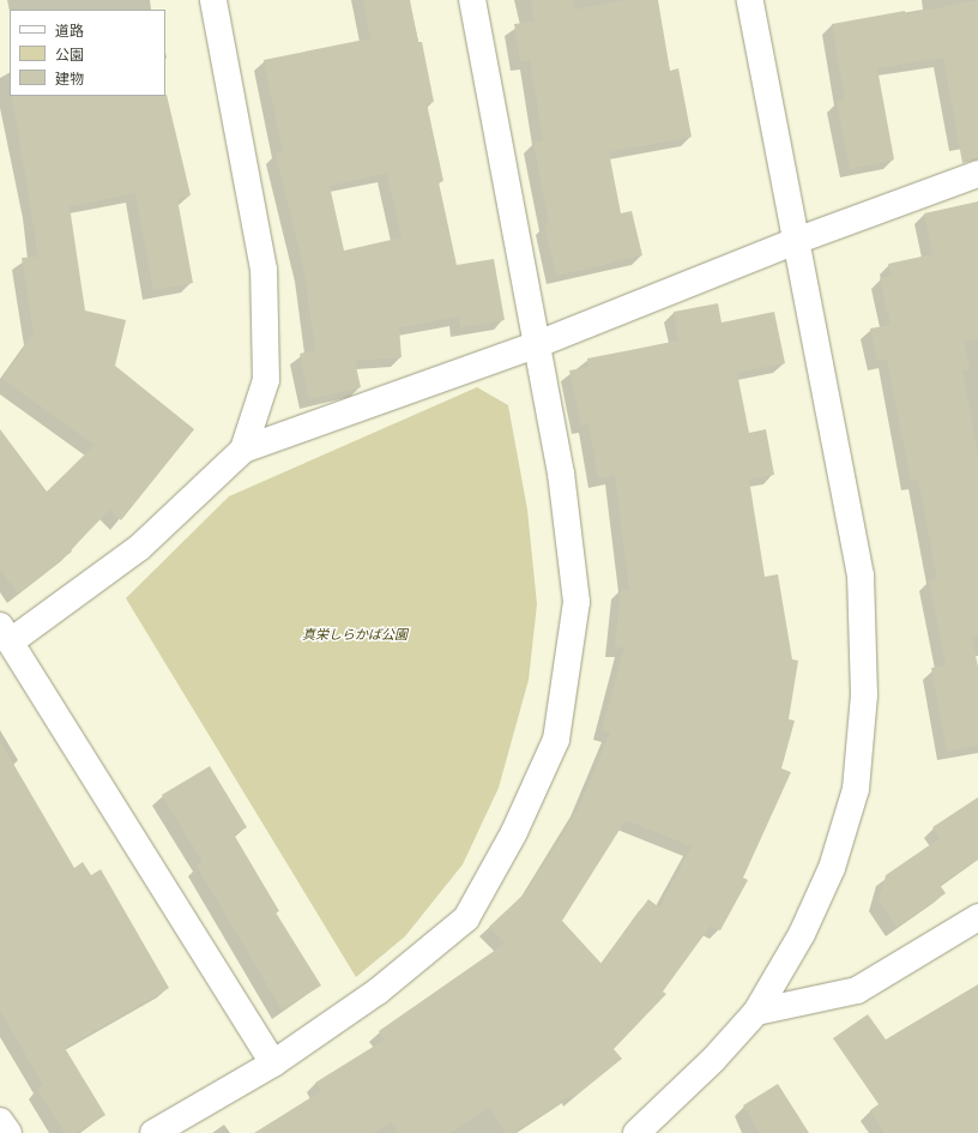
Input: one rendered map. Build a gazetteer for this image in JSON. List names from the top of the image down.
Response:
{
  "parks": ["真栄しらかば公園"],
  "legend": ["道路", "公園", "建物"]
}
